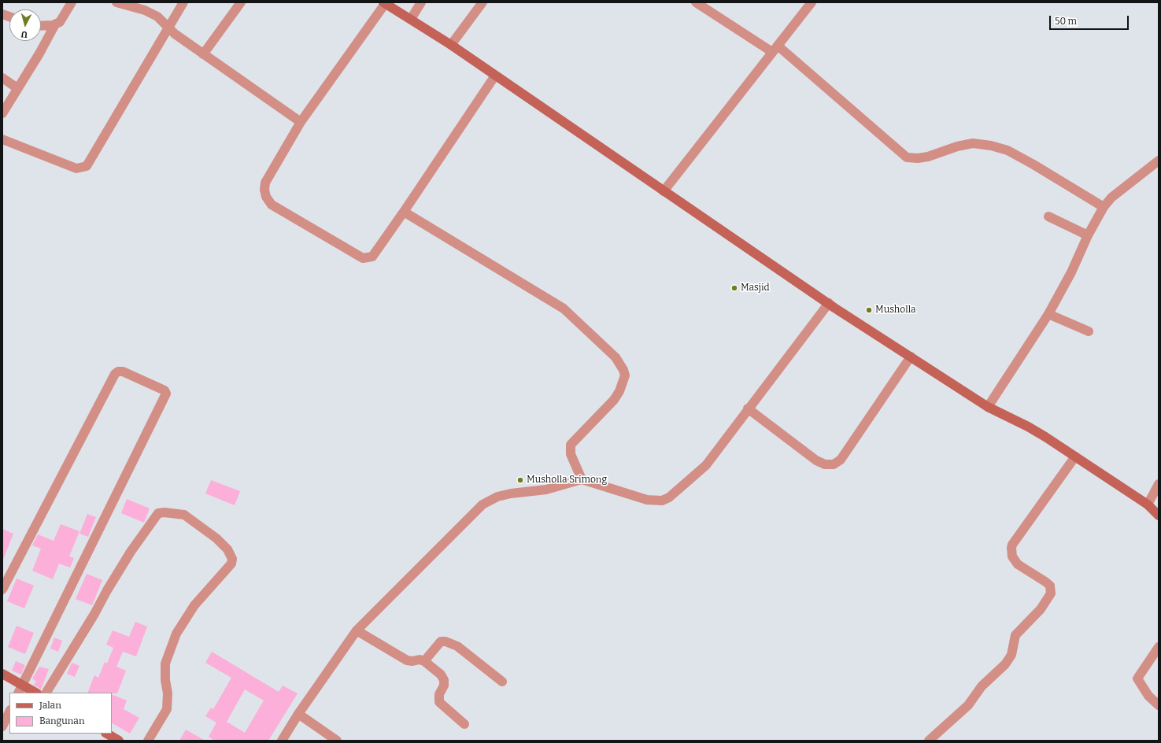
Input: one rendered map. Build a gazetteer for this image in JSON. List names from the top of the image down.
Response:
{
  "places": ["Masjid", "Musholla", "Musholla Srimong"],
  "legend": ["Jalan", "Bangunan"],
  "scale_bar": "50 m",
  "north": "bottom"
}
